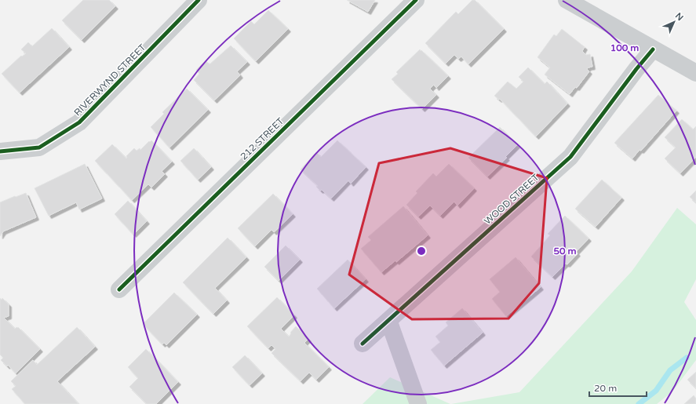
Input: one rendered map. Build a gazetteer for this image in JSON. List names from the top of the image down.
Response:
{
  "streets": {
    "street": ["RIVERWYND STREET", "212 STREET", "WOOD STREET"]
  },
  "scale_bar": "20 m",
  "north": "top right",
  "rings": ["100 m", "50 m"]
}
